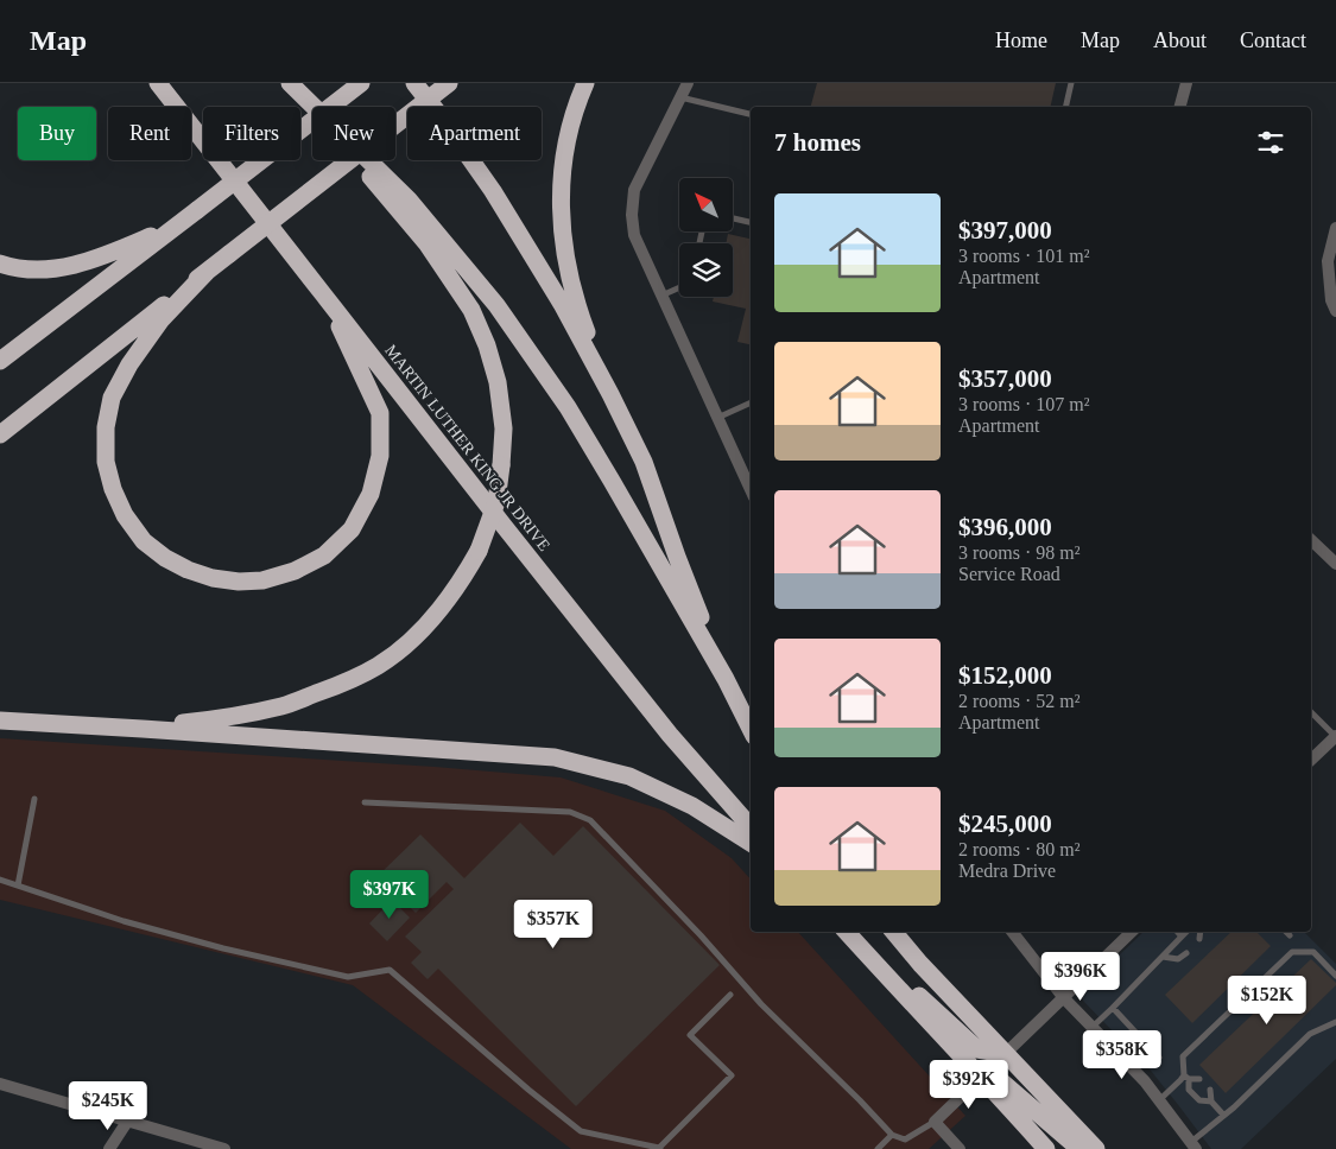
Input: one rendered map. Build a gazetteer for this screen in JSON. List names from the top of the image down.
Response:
{
  "streets": {
    "highway": ["MARTIN LUTHER KING JR DRIVE"]
  },
  "north": "top left",
  "page": {
    "header": "Map",
    "nav": [
      "Home",
      "Map",
      "About",
      "Contact"
    ],
    "chip": [
      "Buy",
      "Rent",
      "Filters",
      "New",
      "Apartment"
    ],
    "heading": "7 homes",
    "list": [
      {
        "name": "$397,000",
        "note": "3 rooms · 101 m² · Apartment"
      },
      {
        "name": "$357,000",
        "note": "3 rooms · 107 m² · Apartment"
      },
      {
        "name": "$396,000",
        "note": "3 rooms · 98 m² · Service Road"
      },
      {
        "name": "$152,000",
        "note": "2 rooms · 52 m² · Apartment"
      },
      {
        "name": "$245,000",
        "note": "2 rooms · 80 m² · Medra Drive"
      }
    ],
    "price": [
      "$397K",
      "$357K",
      "$396K",
      "$152K",
      "$358K",
      "$392K",
      "$245K"
    ]
  }
}
